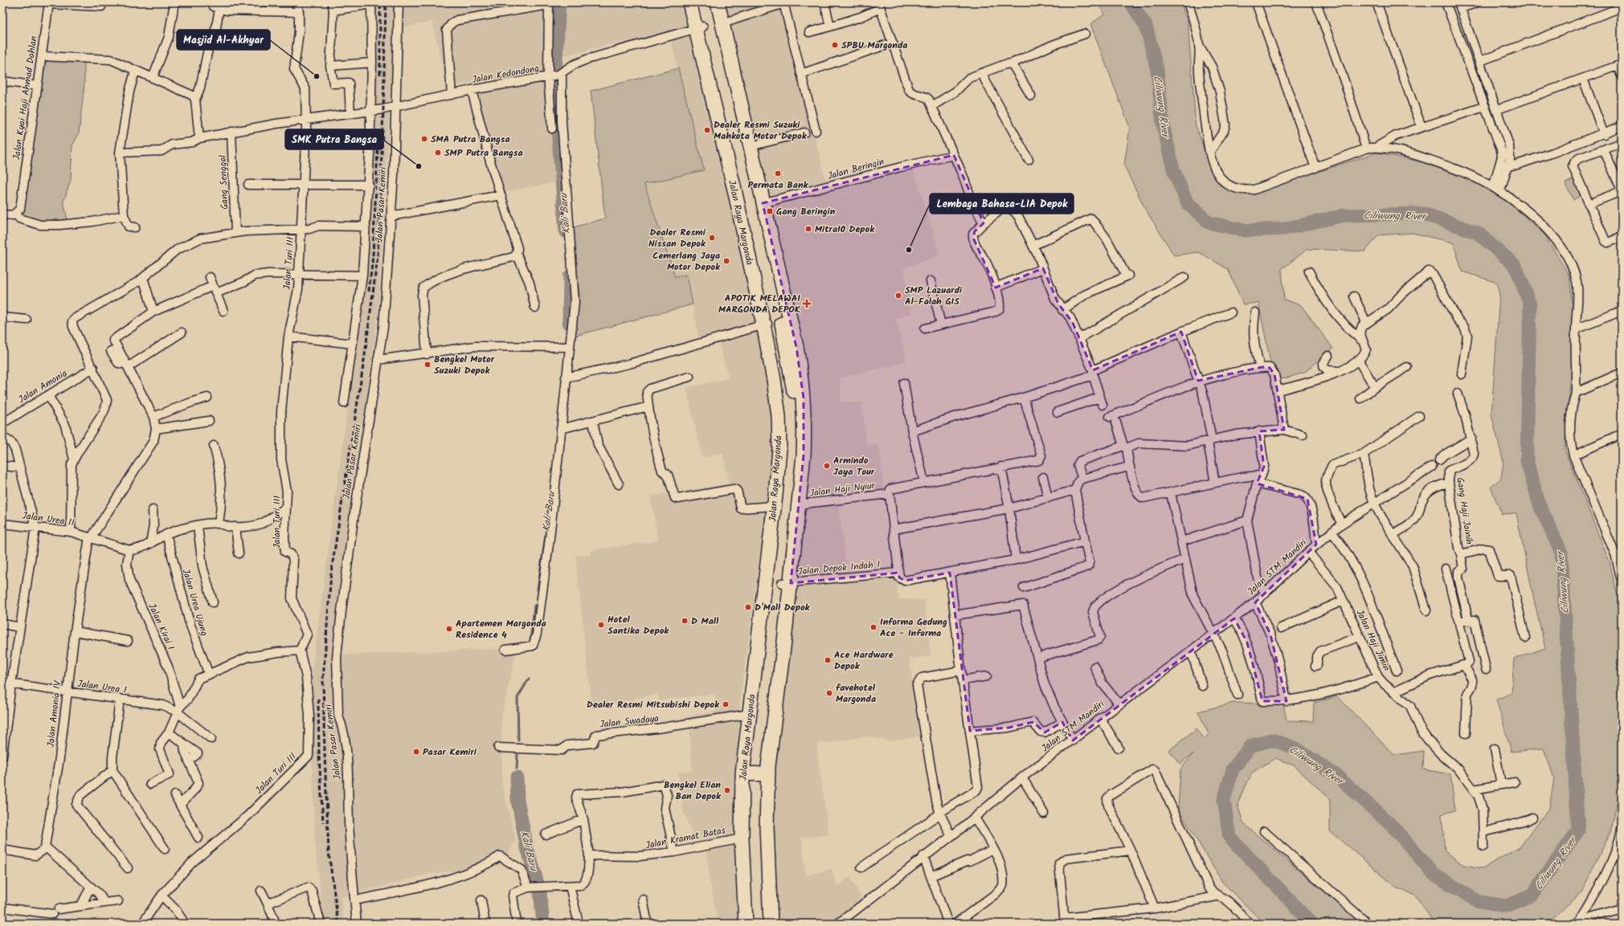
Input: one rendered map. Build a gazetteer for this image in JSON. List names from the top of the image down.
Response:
{
  "streets": {
    "highway": ["Jalan Raya Margonda"],
    "street": [
      "Jalan Kedondong",
      "Jalan Kyai Haji Ahmad Dahlan",
      "Jalan Beringin",
      "Gang Senggol",
      "Jalan Pasar Kemiri",
      "Jalan Turi III",
      "Jalan Amonia",
      "Jalan Haji Nyiur",
      "Gang Haji Jainih",
      "Jalan Urea II",
      "Jalan STM Mandiri",
      "Jalan Depok Indah I",
      "Jalan Urea Ujung",
      "Jalan Kirai I",
      "Jalan Haji Jimin",
      "Jalan Urea 1",
      "Jalan Amonia IV",
      "Jalan Swadaya",
      "Jalan Kramat Batas"
    ]
  },
  "crossings": [
    ["Jalan Kedondong", "Gang Senggol"],
    ["Jalan Kedondong", "Jalan Pasar Kemiri"],
    ["Jalan Kedondong", "Jalan Raya Margonda"],
    ["Jalan Kedondong", "Jalan Turi III"],
    ["Jalan Beringin", "Jalan Raya Margonda"],
    ["Jalan Raya Margonda", "Jalan Haji Nyiur"],
    ["Jalan Raya Margonda", "Jalan Depok Indah I"],
    ["Jalan Raya Margonda", "Jalan Swadaya"],
    ["Jalan Raya Margonda", "Jalan Kramat Batas"],
    ["Jalan Urea II", "Jalan Amonia IV"],
    ["Jalan STM Mandiri", "Jalan Haji Jimin"],
    ["Jalan Kirai I", "Jalan Urea 1"],
    ["Jalan Urea 1", "Jalan Amonia IV"]
  ],
  "water": ["Ciliwung River", "Kali Baru"],
  "places": {
    "other": [
      "SPBU Margonda",
      "Masjid Al-Akhyar",
      "Dealer Resmi Suzuki Mahkota Motor Depok",
      "SMA Putra Bangsa",
      "SMP Putra Bangsa",
      "SMK Putra Bangsa",
      "Permata Bank",
      "Mitra10 Depok",
      "Dealer Resmi Nissan Depok",
      "Lembaga Bahasa-LIA Depok",
      "Cemerlang Jaya Motor Depok",
      "SMP Lazuardi Al-Falah GIS",
      "Bengkel Motor Suzuki Depok",
      "Armindo Jaya Tour",
      "D'Mall Depok",
      "D Mall",
      "Hotel Santika Depok",
      "Informa Gedung Ace - Informa",
      "Apartemen Margonda Residence 4",
      "Ace Hardware Depok",
      "favehotel Margonda",
      "Dealer Resmi Mitsubishi Depok",
      "Pasar Kemiri",
      "Bengkel Elian Ban Depok"
    ],
    "transit": ["Gang Beringin"],
    "health": ["APOTIK MELAWAI MARGONDA DEPOK"]
  }
}
